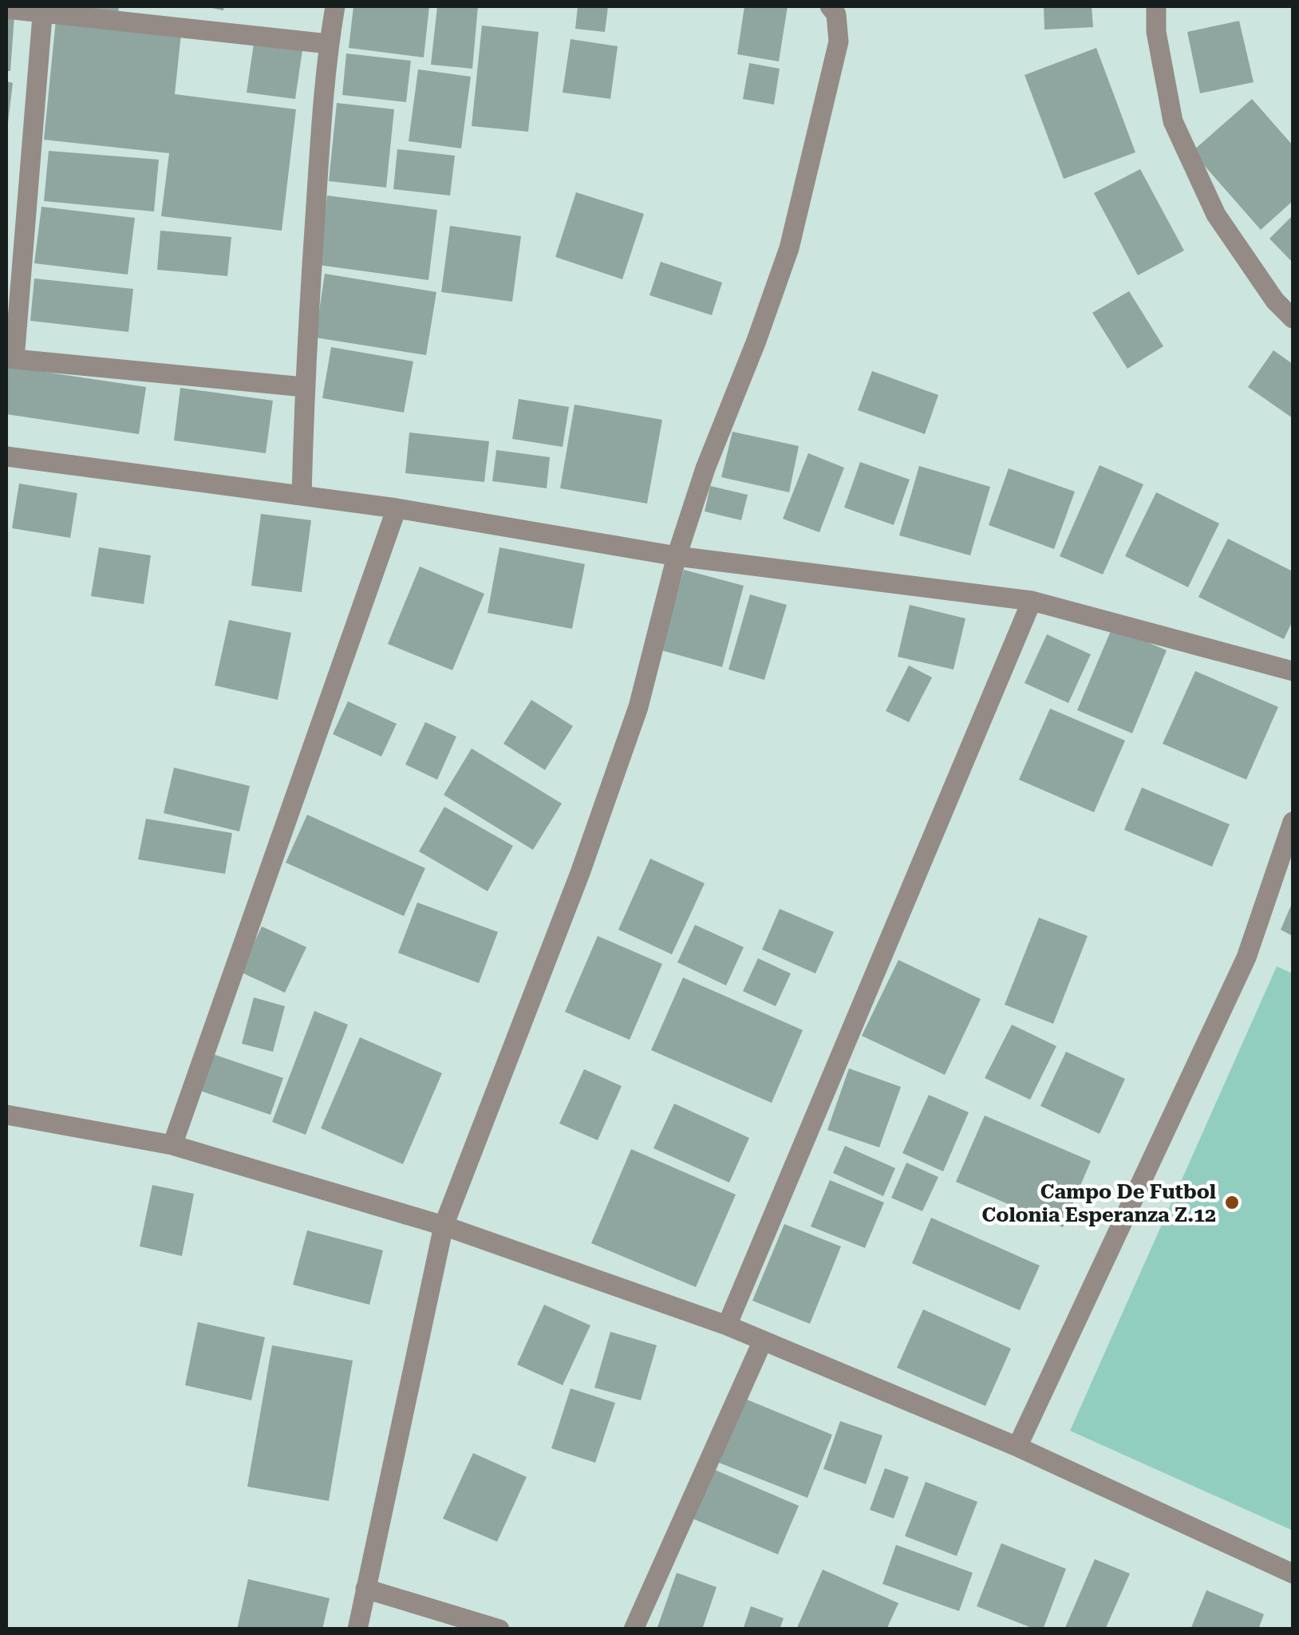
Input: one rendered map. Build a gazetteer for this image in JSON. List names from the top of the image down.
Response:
{
  "places": ["Campo De Futbol Colonia Esperanza Z.12"]
}
